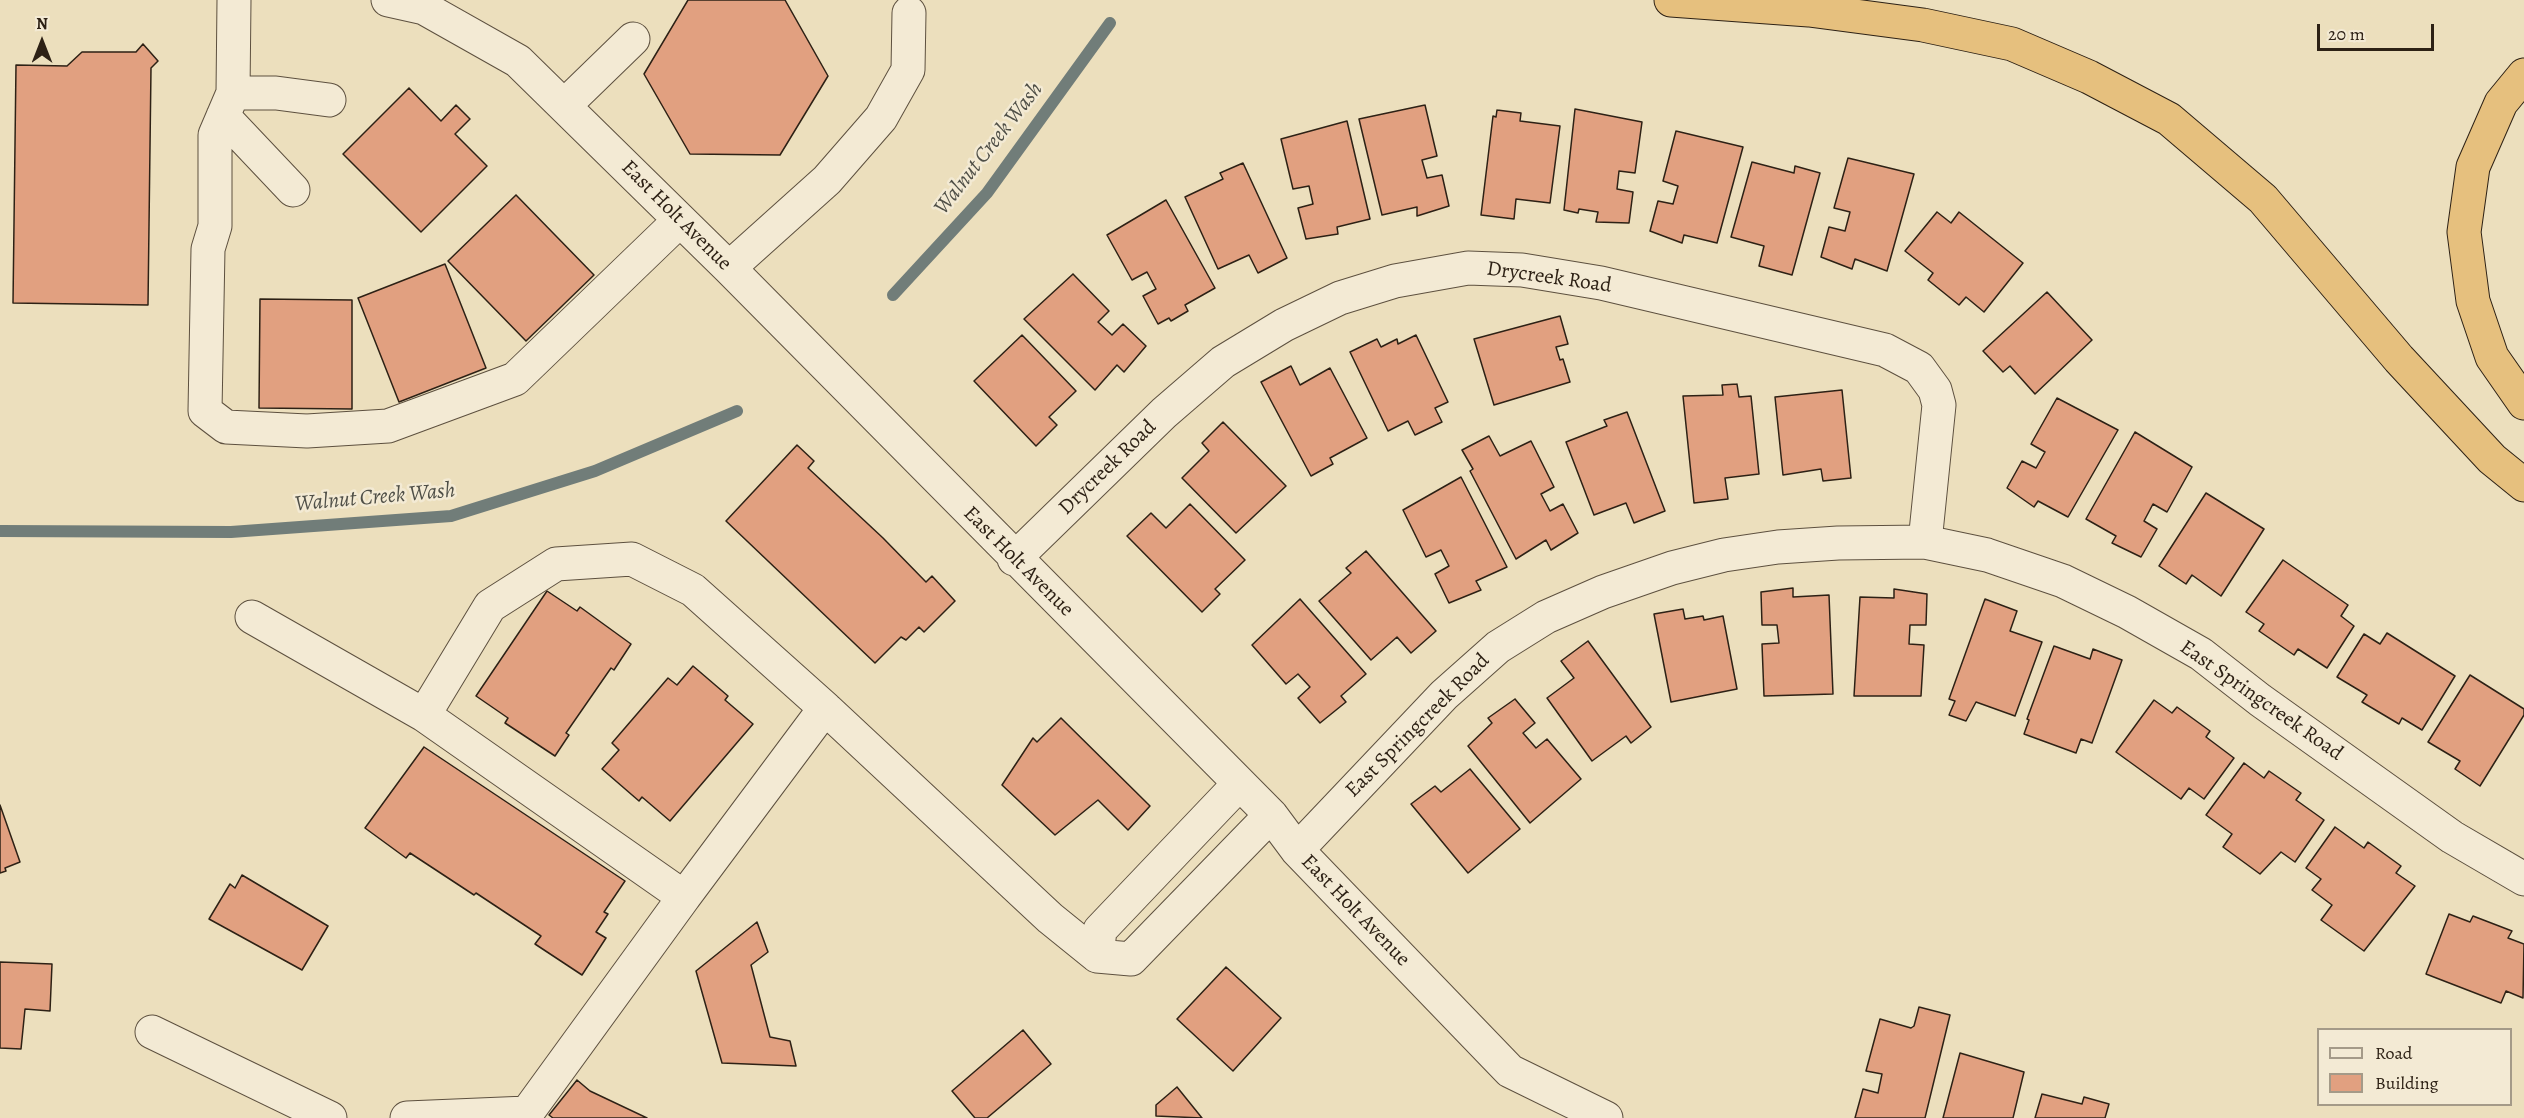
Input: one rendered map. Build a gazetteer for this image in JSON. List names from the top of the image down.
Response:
{
  "streets": {
    "street": ["East Holt Avenue", "Drycreek Road", "East Springcreek Road"]
  },
  "crossings": [
    ["East Holt Avenue", "Drycreek Road"],
    ["East Holt Avenue", "East Springcreek Road"],
    ["Drycreek Road", "East Springcreek Road"]
  ],
  "water": ["Walnut Creek Wash"],
  "legend": ["Road", "Building"],
  "scale_bar": "20 m",
  "north": "top"
}
